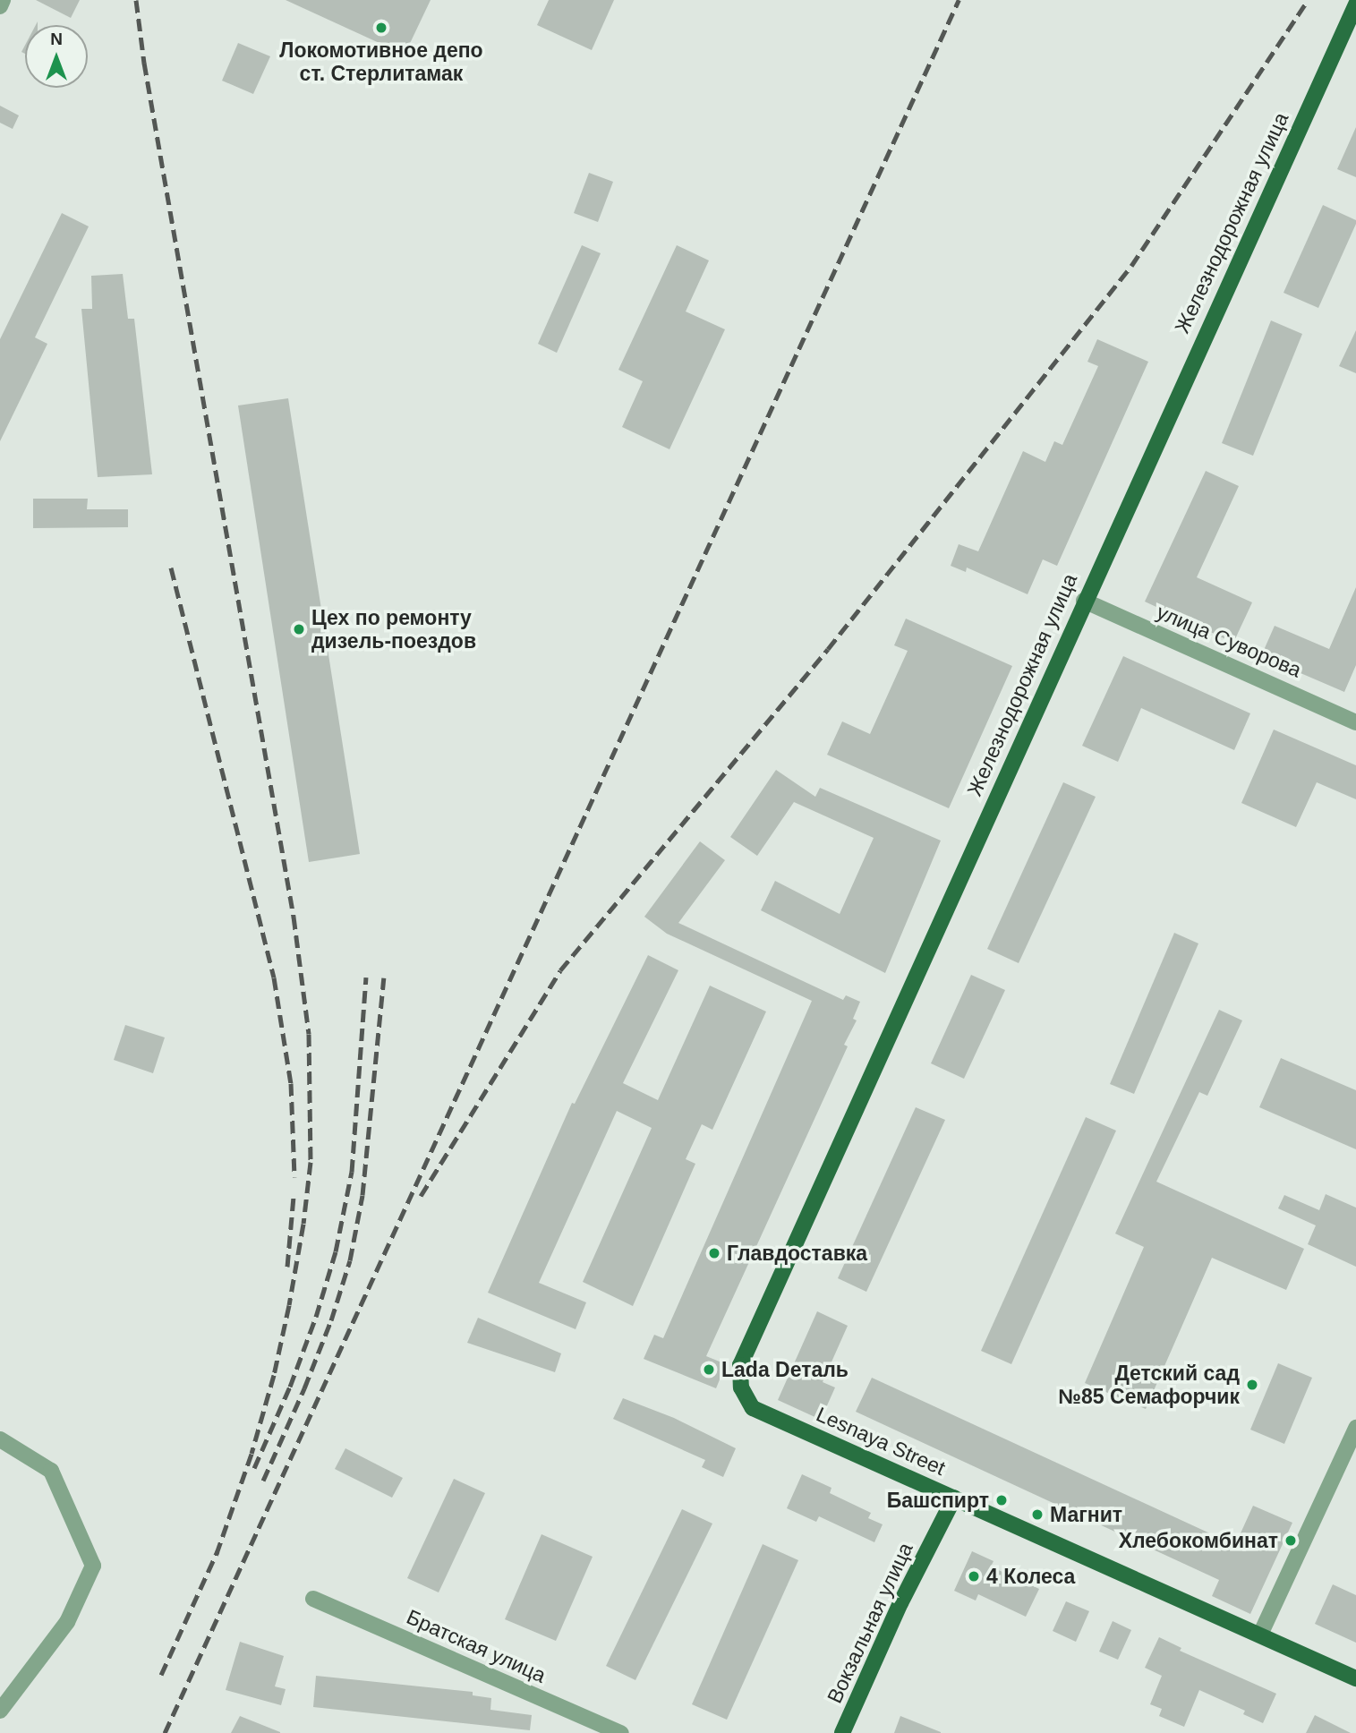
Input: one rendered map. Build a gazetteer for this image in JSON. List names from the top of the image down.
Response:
{
  "streets": {
    "main road": ["Железнодорожная улица", "Lesnaya Street", "Вокзальная улица"],
    "street": ["улица Суворова", "Братская улица"]
  },
  "crossings": [
    ["Железнодорожная улица", "улица Суворова"],
    ["Железнодорожная улица", "Lesnaya Street"],
    ["Lesnaya Street", "Вокзальная улица"]
  ],
  "places": [
    "Локомотивное депо ст. Стерлитамак",
    "Цех по ремонту дизель-поездов",
    "Главдоставка",
    "Lada Dеталь",
    "Детский сад №85 Семафорчик",
    "Башспирт",
    "Магнит",
    "Хлебокомбинат",
    "4 Колеса"
  ],
  "north": "top"
}
